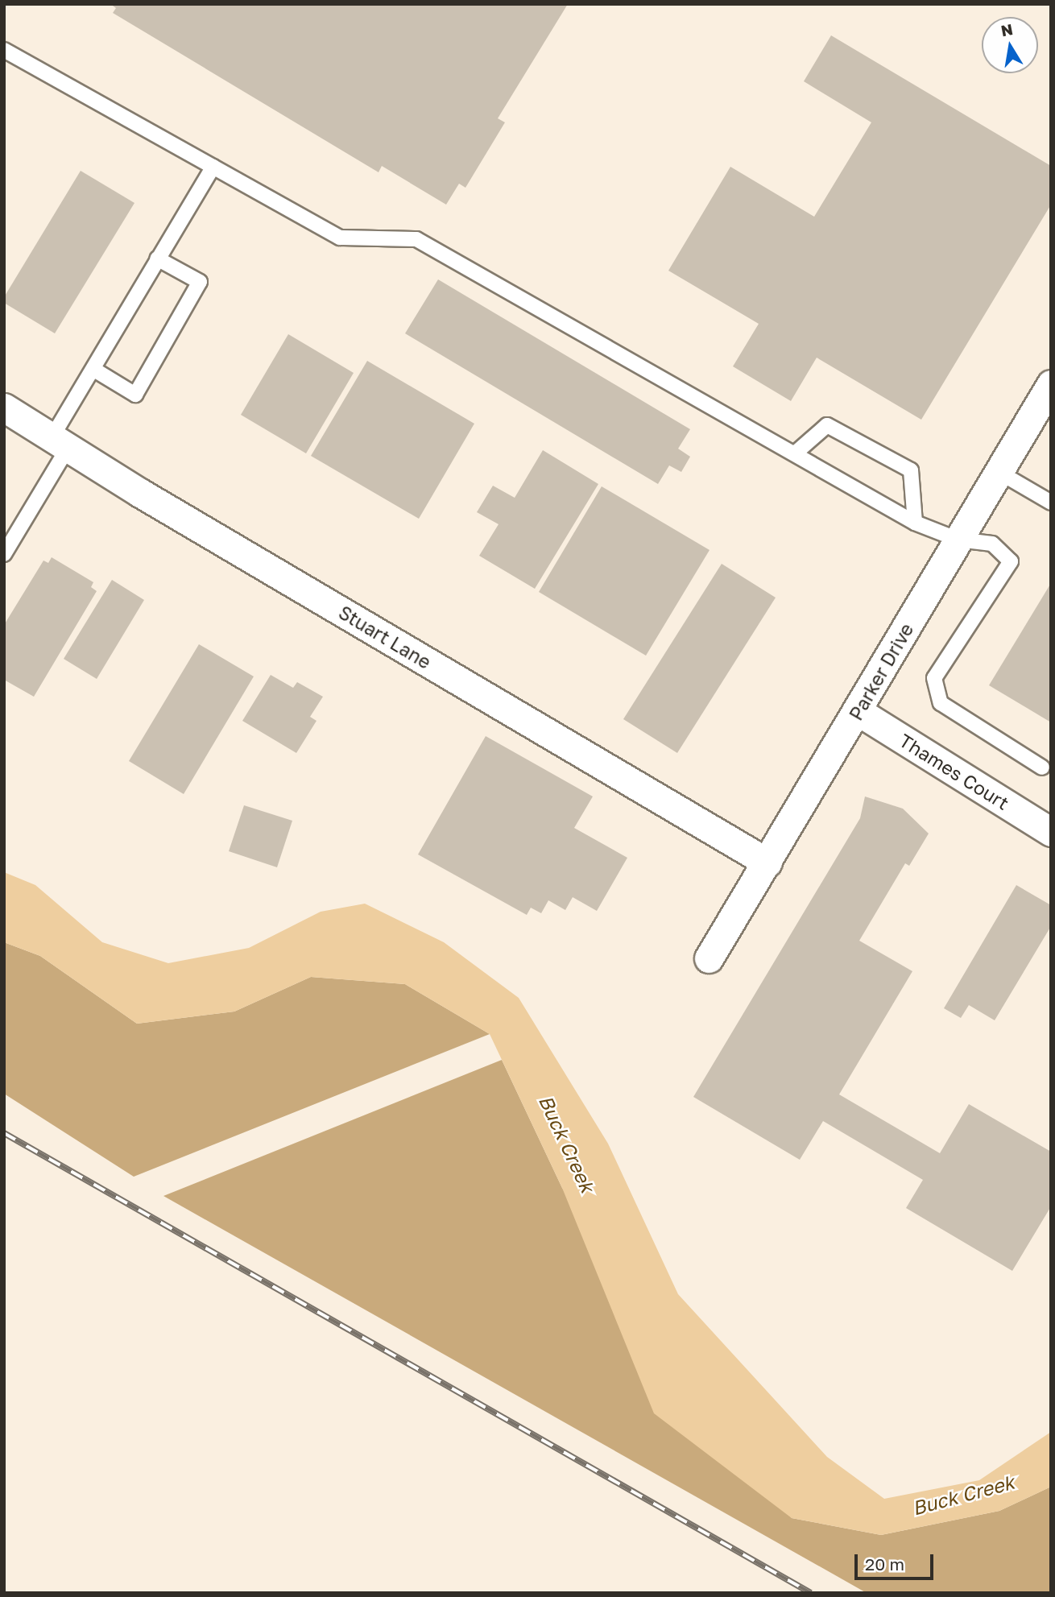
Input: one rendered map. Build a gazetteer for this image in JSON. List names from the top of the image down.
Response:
{
  "streets": {
    "street": ["Stuart Lane", "Parker Drive", "Thames Court"]
  },
  "crossings": [
    ["Stuart Lane", "Parker Drive"],
    ["Parker Drive", "Thames Court"]
  ],
  "water": ["Buck Creek"],
  "scale_bar": "20 m",
  "north": "top"
}
